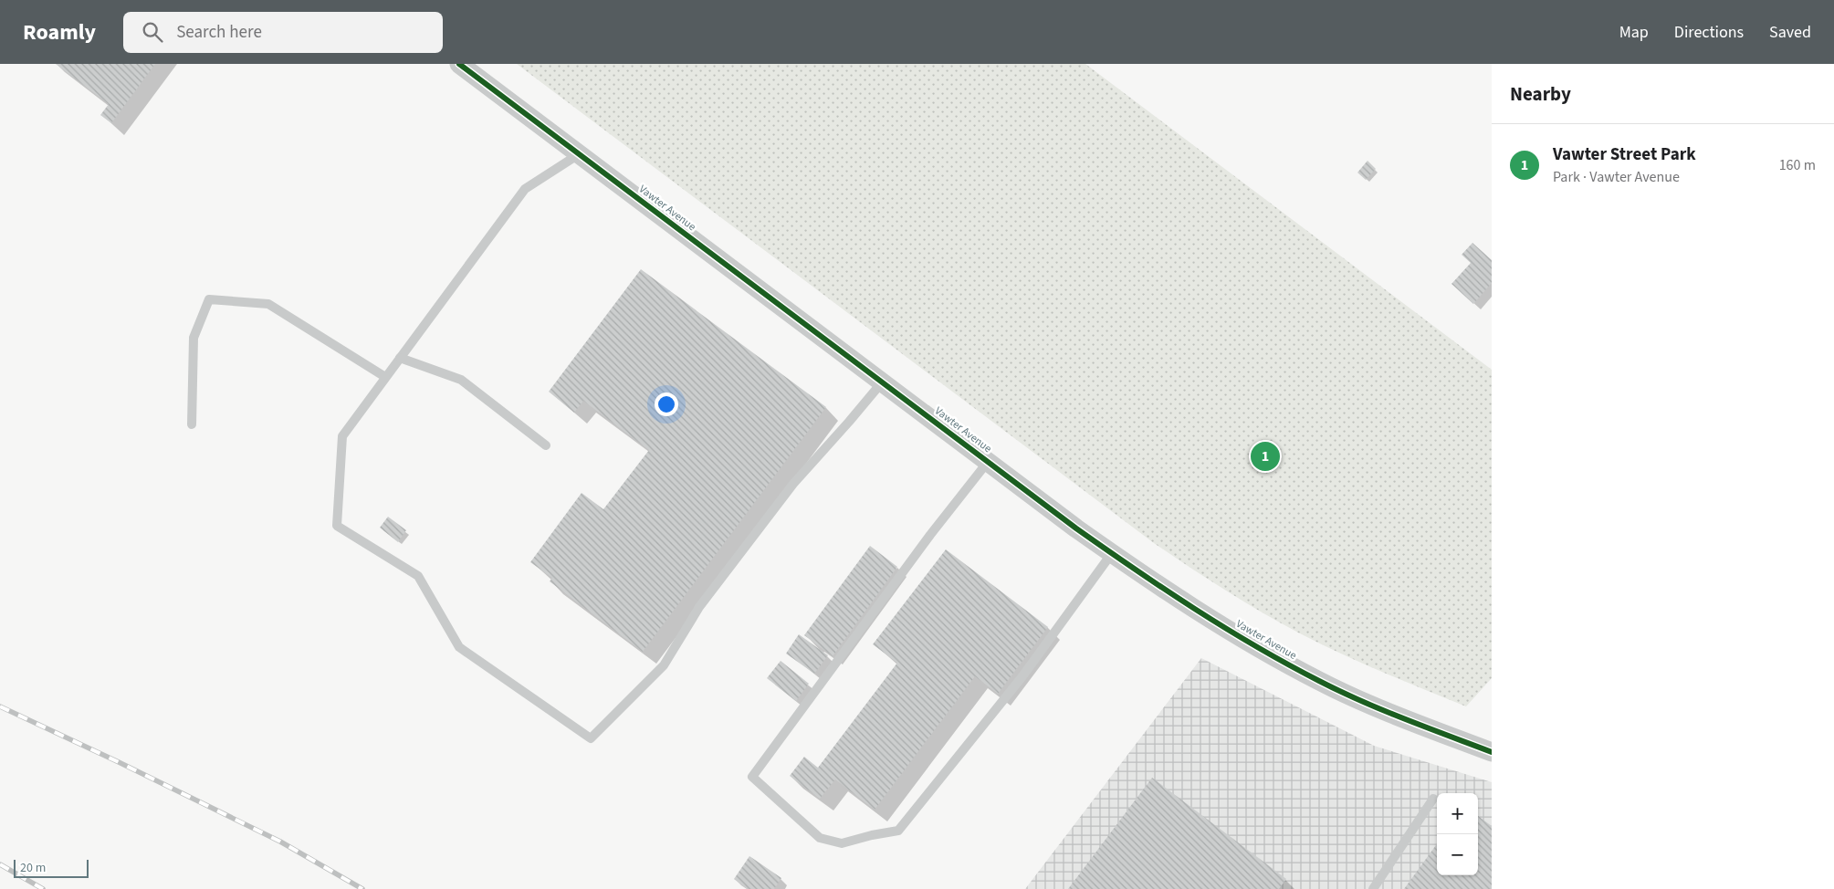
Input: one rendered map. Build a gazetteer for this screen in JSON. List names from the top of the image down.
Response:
{
  "streets": {
    "street": ["Vawter Avenue"]
  },
  "scale_bar": "20 m",
  "page": {
    "header": "Roamly",
    "search": "Search here",
    "nav": ["Map", "Directions", "Saved"],
    "heading": "Nearby",
    "list": [
      {
        "mark": "1",
        "name": "Vawter Street Park",
        "note": "Park · Vawter Avenue",
        "value": "160 m"
      }
    ],
    "pins": "1",
    "map_buttons": ["+", "−"],
    "scale": "20 m"
  }
}
